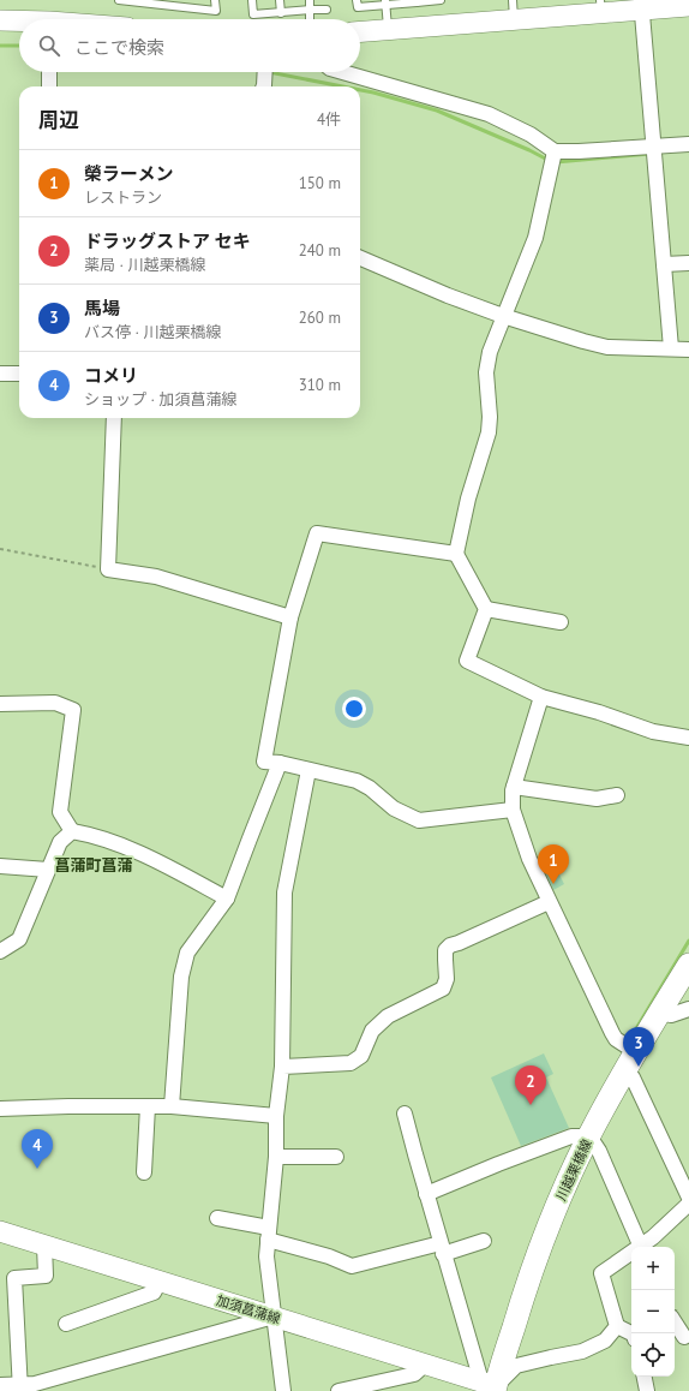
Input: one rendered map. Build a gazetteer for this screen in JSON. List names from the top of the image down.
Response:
{
  "streets": {
    "main road": ["川越栗橋線", "加須菖蒲線"]
  },
  "crossings": [
    ["川越栗橋線", "加須菖蒲線"]
  ],
  "districts": ["菖蒲町菖蒲"],
  "page": {
    "search": "ここで検索",
    "heading": ["周辺", "4件"],
    "list": [
      {
        "mark": "1",
        "name": "榮ラーメン",
        "note": "レストラン",
        "value": "150 m"
      },
      {
        "mark": "2",
        "name": "ドラッグストア セキ",
        "note": "薬局 · 川越栗橋線",
        "value": "240 m"
      },
      {
        "mark": "3",
        "name": "馬場",
        "note": "バス停 · 川越栗橋線",
        "value": "260 m"
      },
      {
        "mark": "4",
        "name": "コメリ",
        "note": "ショップ · 加須菖蒲線",
        "value": "310 m"
      }
    ],
    "pins": [
      "1",
      "3",
      "2",
      "4"
    ],
    "map_buttons": ["+", "−"]
  }
}
